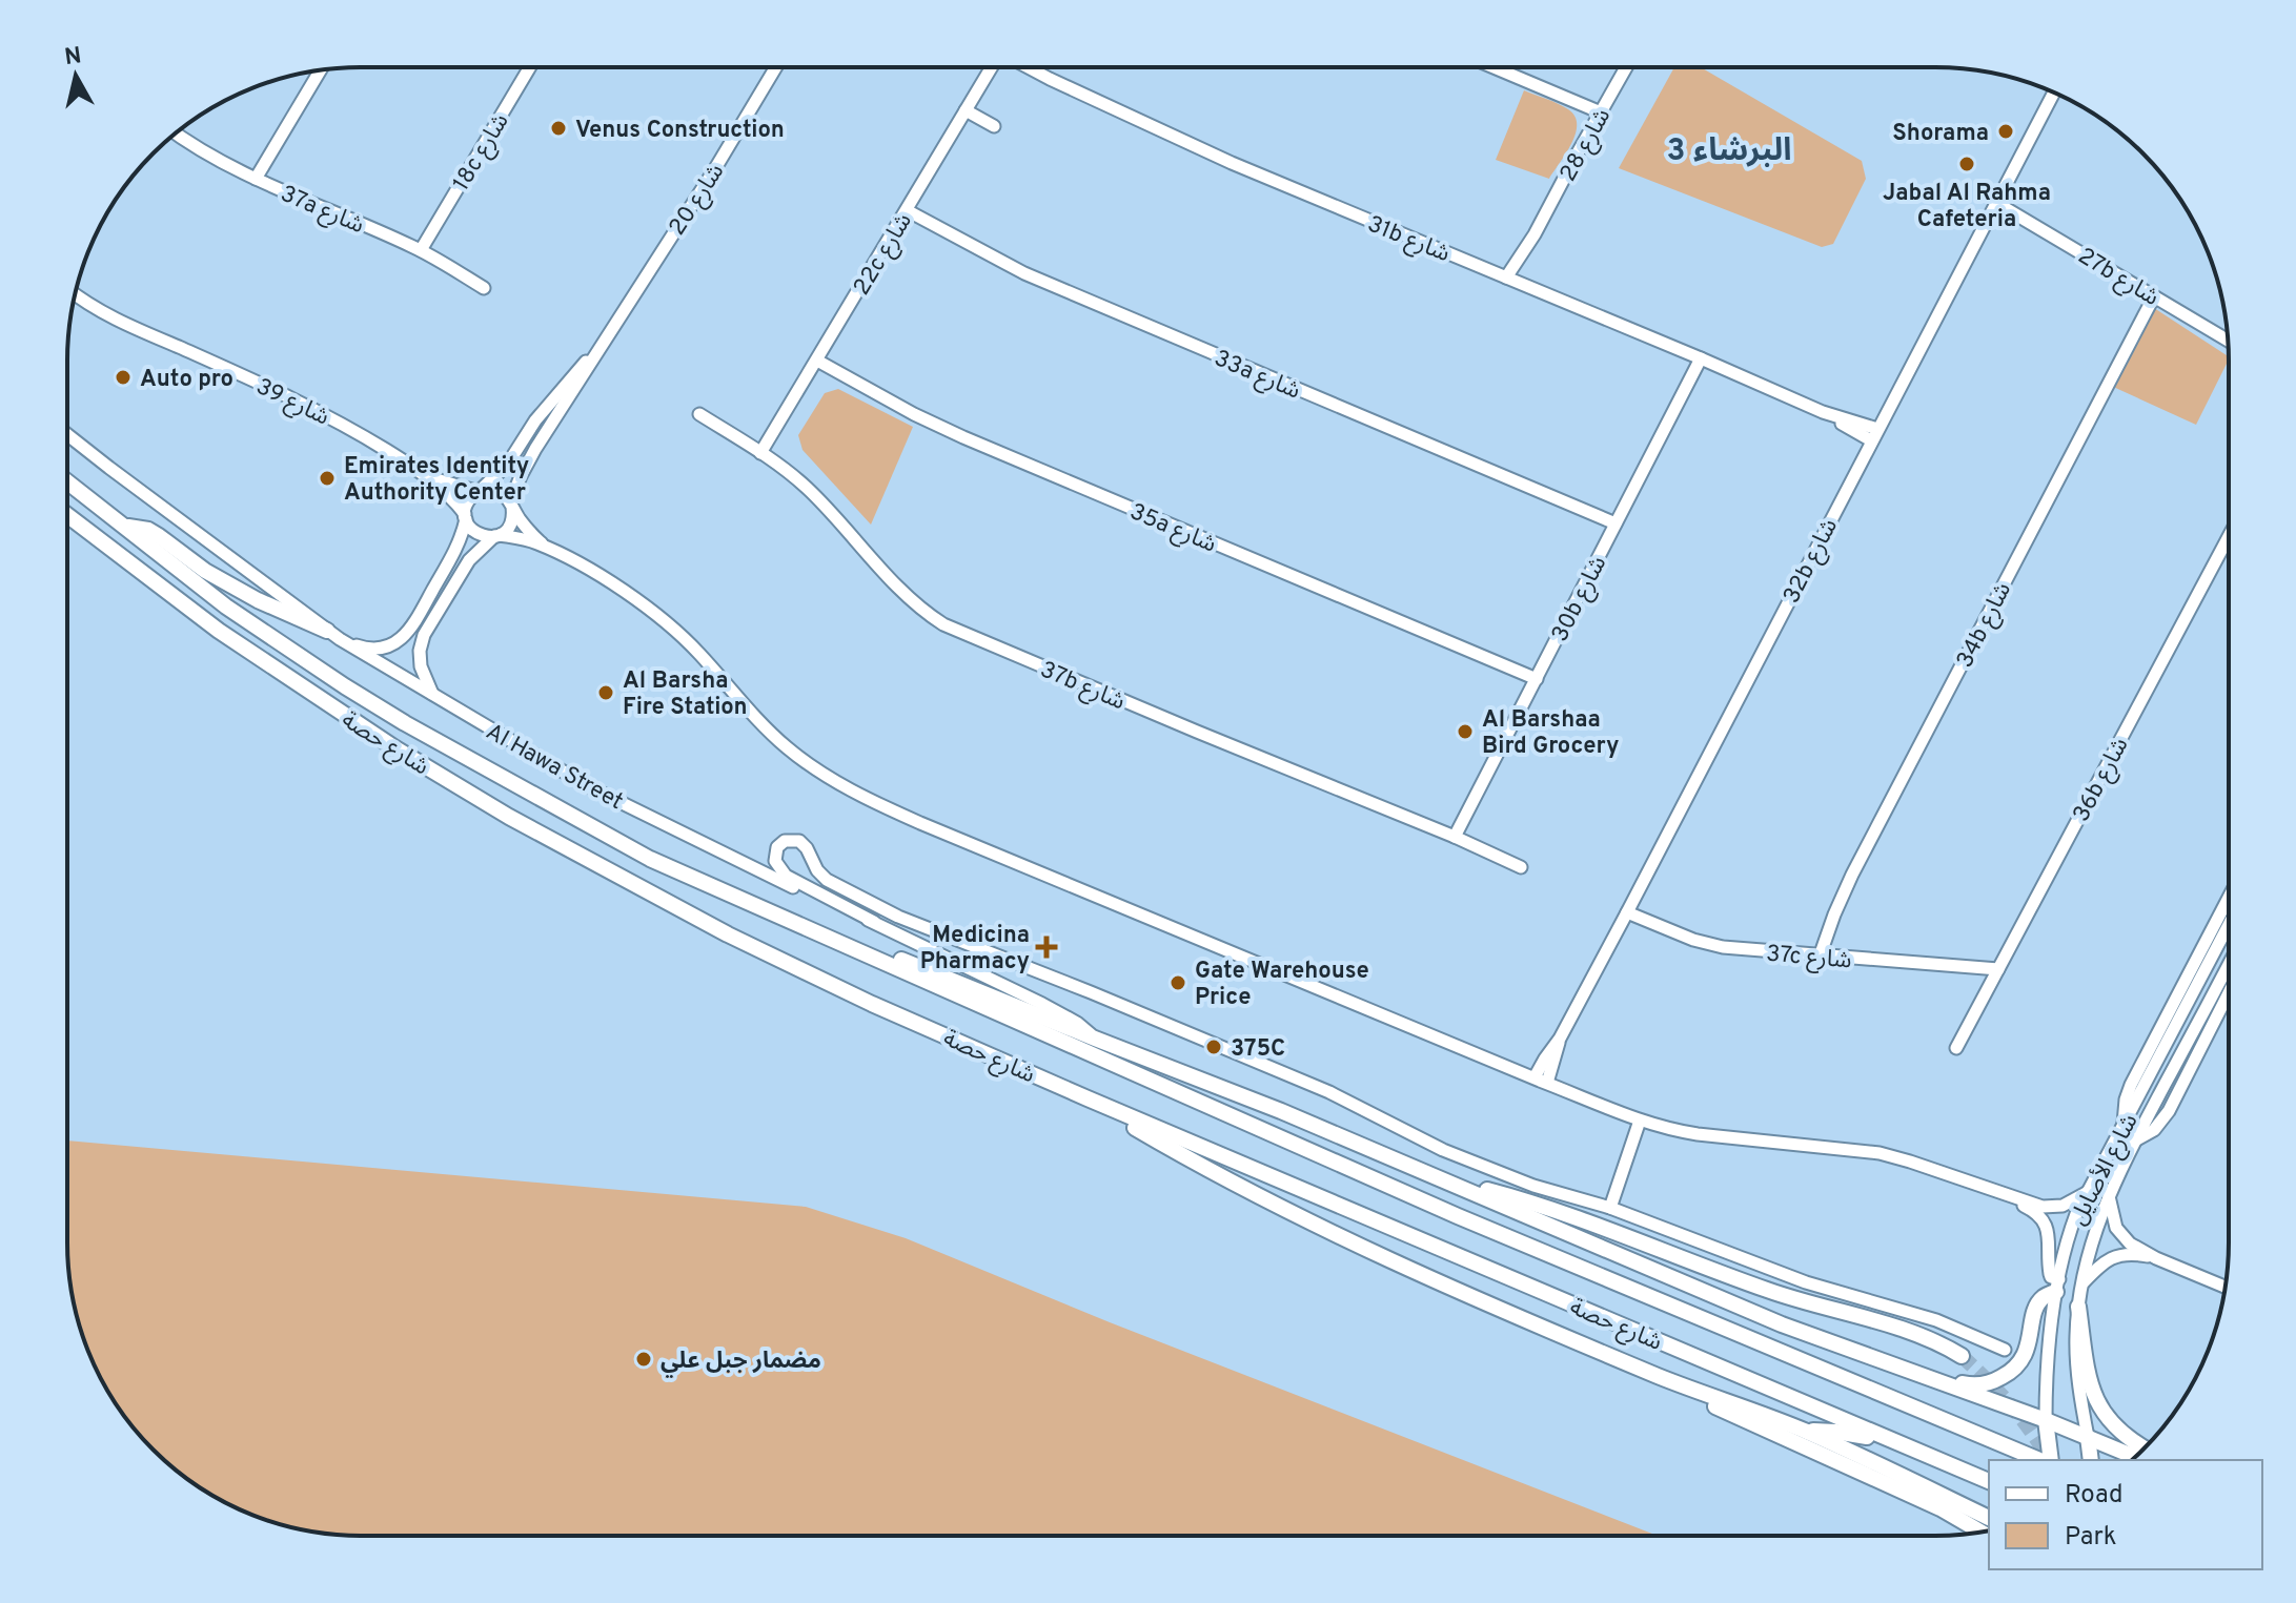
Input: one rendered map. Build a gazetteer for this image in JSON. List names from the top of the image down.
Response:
{
  "streets": {
    "main road": ["شارع حصة", "شارع الأصايل"],
    "street": [
      "شارع 28",
      "18c شارع",
      "شارع 20",
      "37a شارع",
      "31b شارع",
      "22c شارع",
      "27b شارع",
      "33a شارع",
      "شارع 39",
      "35a شارع",
      "32b شارع",
      "30b شارع",
      "34b شارع",
      "37b شارع",
      "Al Hawa Street",
      "36b شارع",
      "37c شارع"
    ]
  },
  "crossings": [
    ["شارع 28", "31b شارع"],
    ["18c شارع", "37a شارع"],
    ["شارع 20", "شارع 39"],
    ["31b شارع", "32b شارع"],
    ["31b شارع", "30b شارع"],
    ["22c شارع", "33a شارع"],
    ["22c شارع", "35a شارع"],
    ["22c شارع", "37b شارع"],
    ["27b شارع", "32b شارع"],
    ["27b شارع", "34b شارع"],
    ["33a شارع", "30b شارع"],
    ["35a شارع", "30b شارع"],
    ["32b شارع", "37c شارع"],
    ["30b شارع", "37b شارع"],
    ["34b شارع", "37c شارع"],
    ["شارع حصة", "Al Hawa Street"],
    ["36b شارع", "37c شارع"]
  ],
  "districts": ["البرشاء 3"],
  "places": {
    "other": [
      "Venus Construction",
      "Shorama",
      "Jabal Al Rahma Cafeteria",
      "Auto pro",
      "Emirates Identity Authority Center",
      "Al Barsha Fire Station",
      "Al Barshaa Bird Grocery",
      "Gate Warehouse Price",
      "375C",
      "مضمار جبل علي"
    ],
    "health": ["Medicina Pharmacy"]
  },
  "legend": ["Road", "Park"],
  "north": "top"
}
